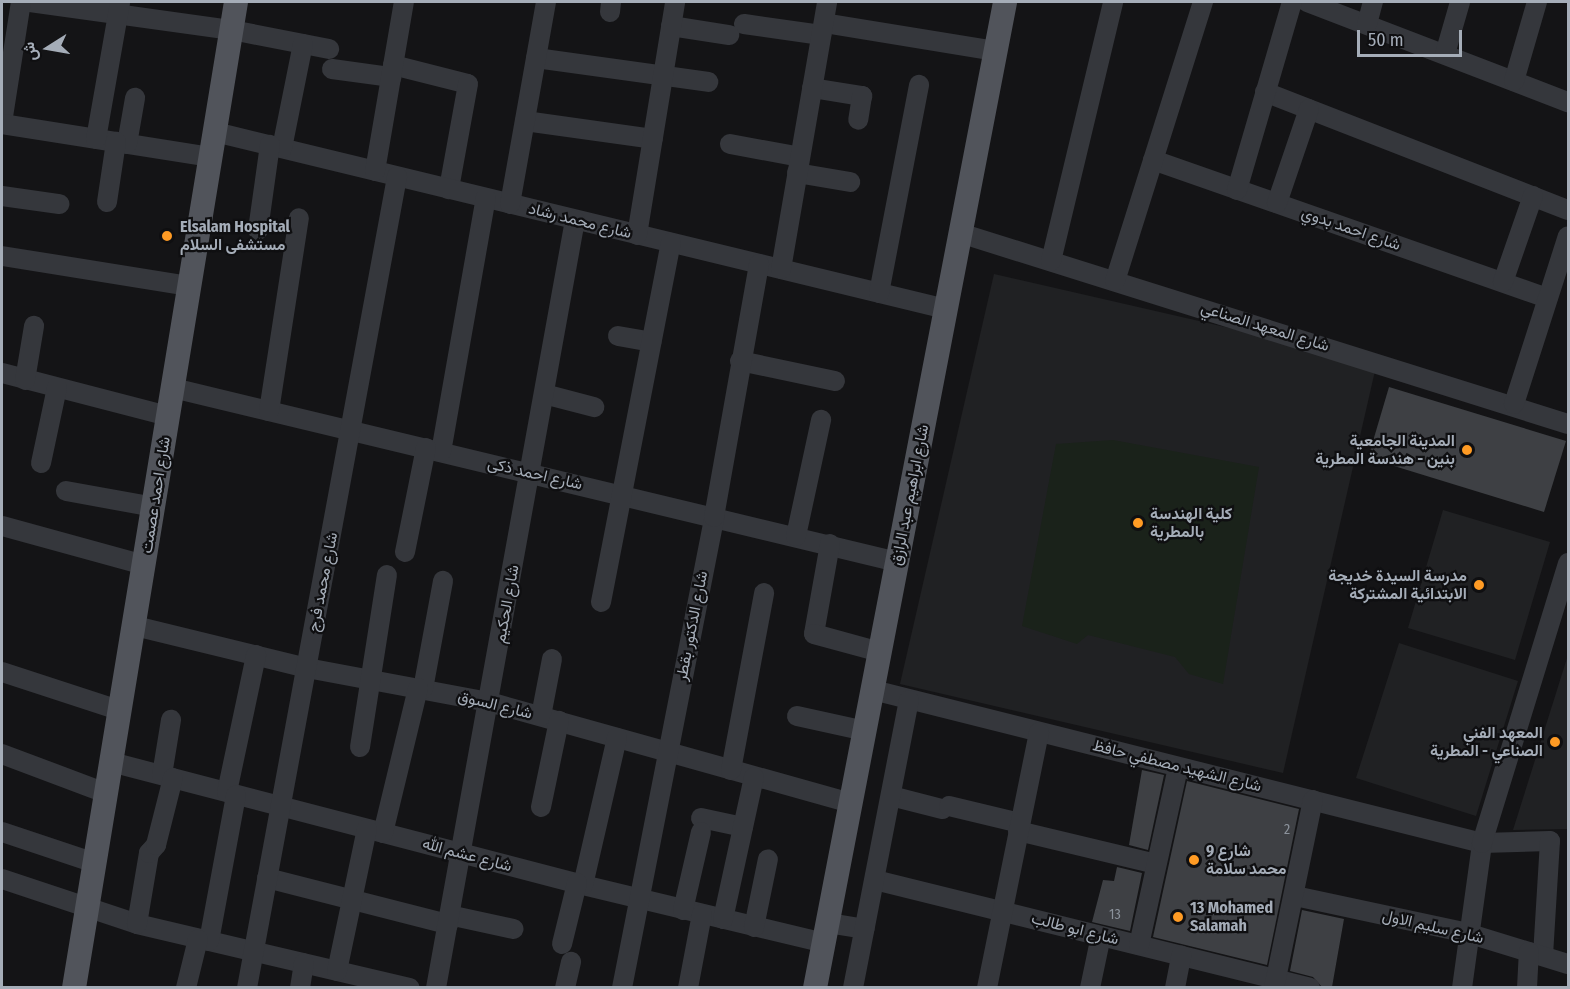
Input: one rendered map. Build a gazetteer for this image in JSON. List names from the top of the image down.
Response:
{
  "streets": {
    "main road": ["شارع احمد عصمت", "شارع ابراهيم عبد الرازق"],
    "street": [
      "شارع محمد رشاد",
      "شارع احمد بدوي",
      "شارع المعهد الصناعي",
      "شارع احمد ذكى",
      "شارع محمد فرج",
      "شارع الحكيم",
      "شارع الدكتور بقطر",
      "شارع السوق",
      "شارع الشهيد مصطفي حافظ",
      "شارع عشم الله",
      "شارع سليم الاول",
      "شارع ابو طالب"
    ]
  },
  "crossings": [
    ["شارع محمد رشاد", "شارع احمد عصمت"],
    ["شارع محمد رشاد", "شارع ابراهيم عبد الرازق"],
    ["شارع محمد رشاد", "شارع محمد فرج"],
    ["شارع محمد رشاد", "شارع الحكيم"],
    ["شارع محمد رشاد", "شارع الدكتور بقطر"],
    ["شارع المعهد الصناعي", "شارع ابراهيم عبد الرازق"],
    ["شارع احمد ذكى", "شارع احمد عصمت"],
    ["شارع احمد ذكى", "شارع ابراهيم عبد الرازق"],
    ["شارع احمد ذكى", "شارع محمد فرج"],
    ["شارع احمد ذكى", "شارع الحكيم"],
    ["شارع احمد ذكى", "شارع الدكتور بقطر"],
    ["شارع احمد عصمت", "شارع السوق"],
    ["شارع احمد عصمت", "شارع عشم الله"],
    ["شارع ابراهيم عبد الرازق", "شارع السوق"],
    ["شارع ابراهيم عبد الرازق", "شارع الشهيد مصطفي حافظ"],
    ["شارع ابراهيم عبد الرازق", "شارع عشم الله"],
    ["شارع محمد فرج", "شارع السوق"],
    ["شارع محمد فرج", "شارع عشم الله"],
    ["شارع الحكيم", "شارع السوق"],
    ["شارع الحكيم", "شارع عشم الله"],
    ["شارع الدكتور بقطر", "شارع السوق"],
    ["شارع الدكتور بقطر", "شارع عشم الله"],
    ["شارع الشهيد مصطفي حافظ", "شارع سليم الاول"]
  ],
  "places": [
    "Elsalam Hospital مستشفى السلام",
    "المدينة الجامعية بنين - هندسة المطرية",
    "كلية الهندسة بالمطرية",
    "مدرسة السيدة خديجة الابتدائية المشتركة",
    "المعهد الفني الصناعي - المطرية",
    "9 شارع محمد سلامة",
    "13 Mohamed Salamah"
  ],
  "house_numbers": ["2", "13"],
  "scale_bar": "50 m",
  "north": "left"
}
